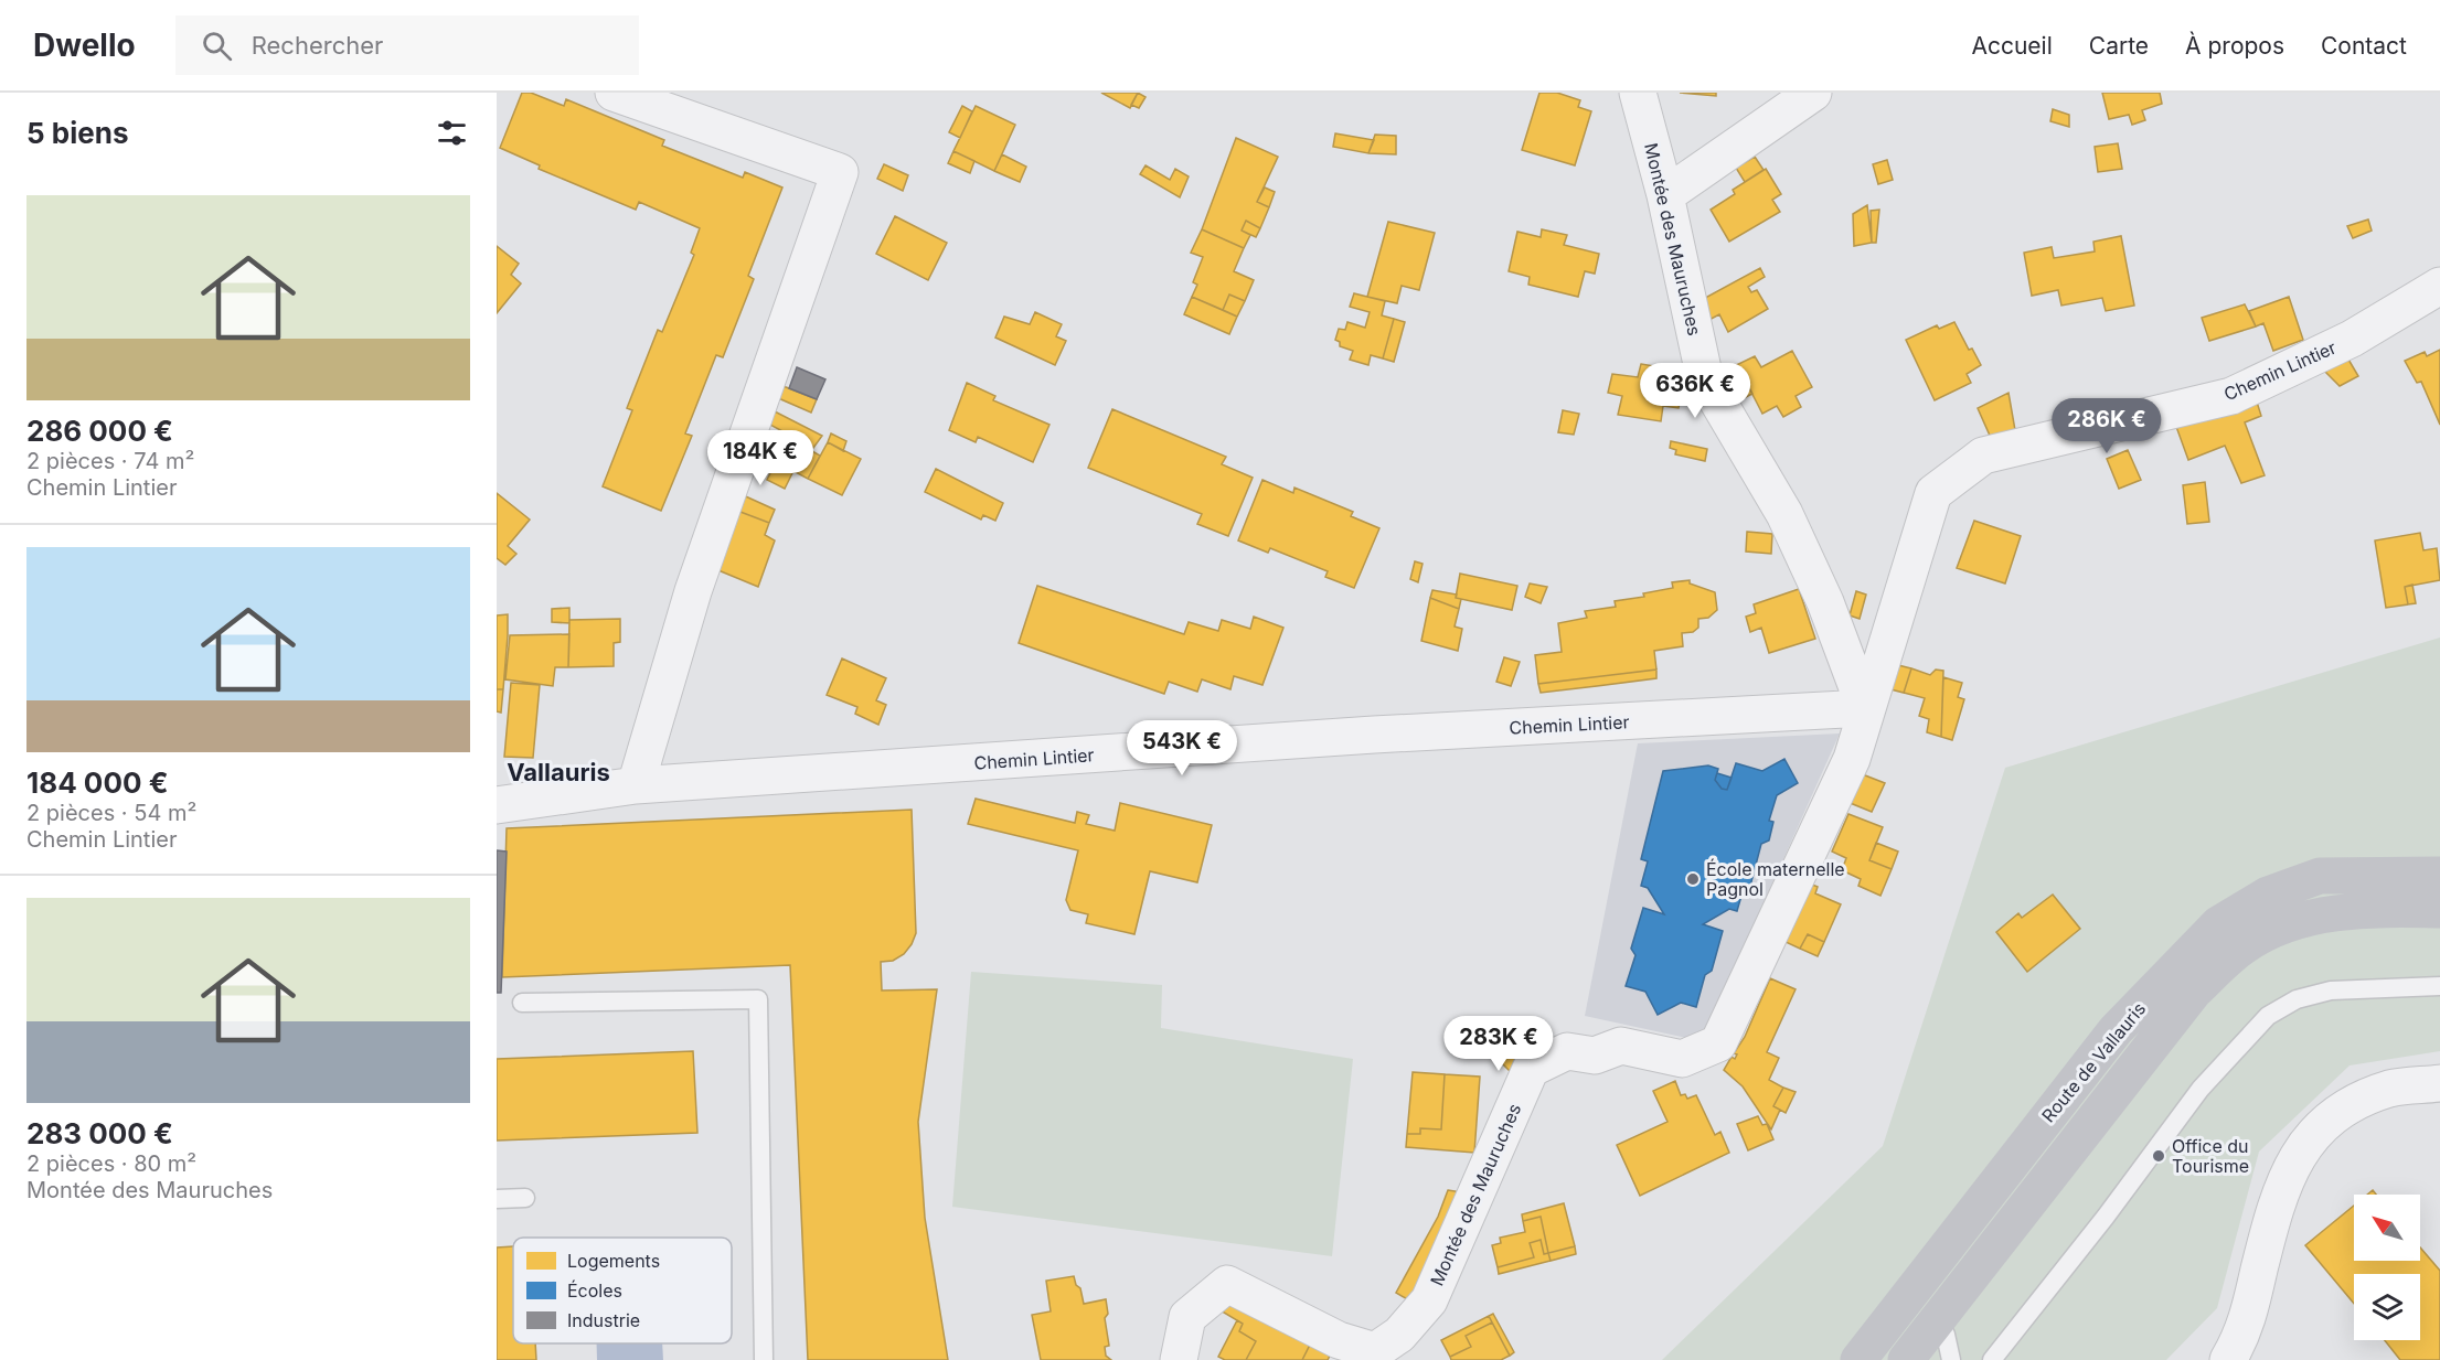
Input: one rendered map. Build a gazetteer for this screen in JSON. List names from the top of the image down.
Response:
{
  "streets": {
    "main road": ["Route de Vallauris"],
    "street": ["Montée des Mauruches", "Chemin Lintier"]
  },
  "crossings": [
    ["Montée des Mauruches", "Chemin Lintier"]
  ],
  "districts": ["Vallauris"],
  "places": ["École maternelle Pagnol", "Office du Tourisme"],
  "legend": ["Logements", "Écoles", "Industrie"],
  "north": "top left",
  "page": {
    "header": "Dwello",
    "search": "Rechercher",
    "nav": [
      "Accueil",
      "Carte",
      "À propos",
      "Contact"
    ],
    "heading": "5 biens",
    "list": [
      {
        "name": "286 000 €",
        "note": "2 pièces · 74 m² · Chemin Lintier"
      },
      {
        "name": "184 000 €",
        "note": "2 pièces · 54 m² · Chemin Lintier"
      },
      {
        "name": "283 000 €",
        "note": "2 pièces · 80 m² · Montée des Mauruches"
      }
    ],
    "price": [
      "636K €",
      "286K €",
      "184K €",
      "543K €",
      "283K €"
    ]
  }
}
